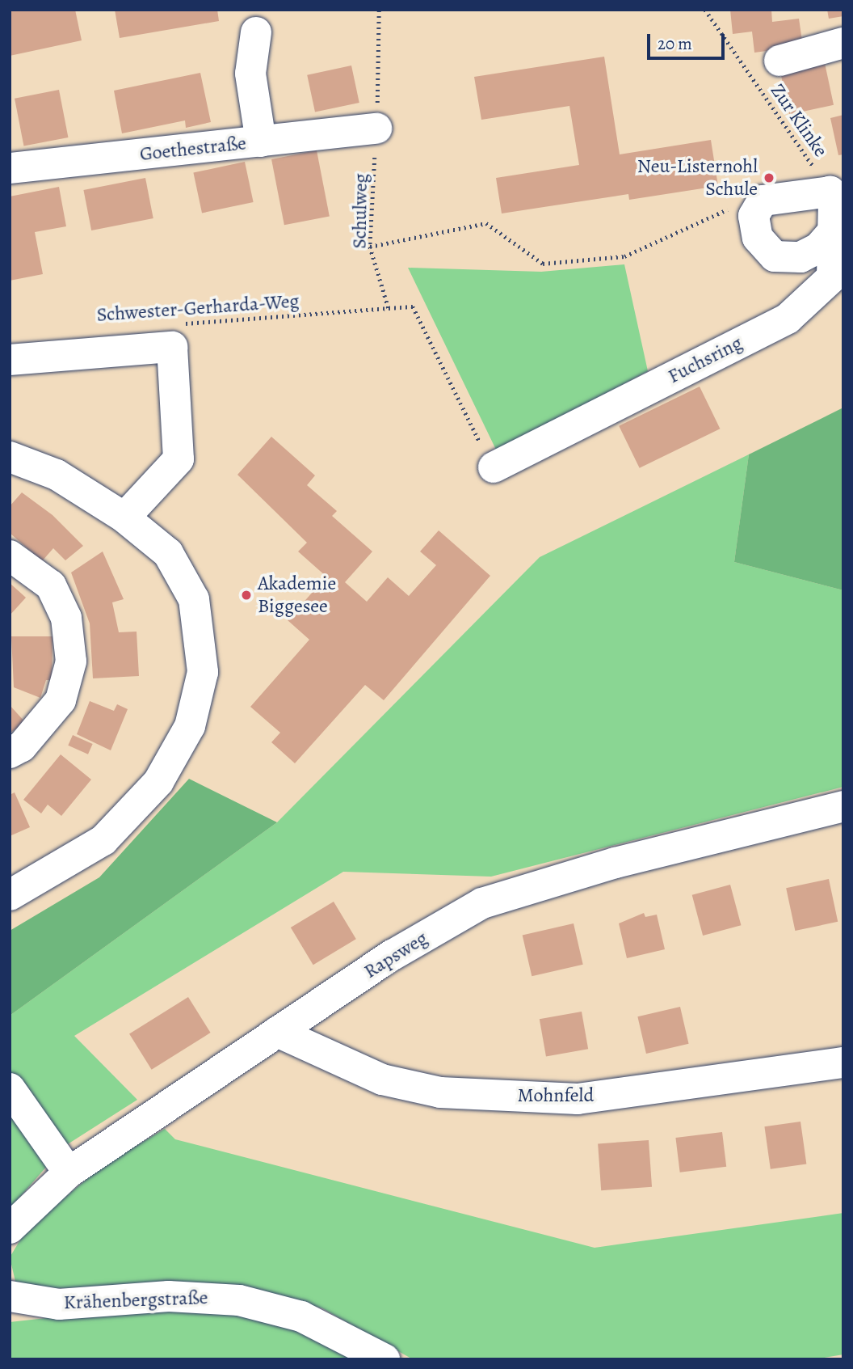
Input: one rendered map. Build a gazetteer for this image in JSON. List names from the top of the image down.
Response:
{
  "streets": {
    "street": [
      "Goethestraße",
      "Fuchsring",
      "Rapsweg",
      "Mohnfeld",
      "Krähenbergstraße"
    ],
    "path": ["Zur Klinke", "Schulweg", "Schwester-Gerharda-Weg"]
  },
  "crossings": [
    ["Zur Klinke", "Fuchsring"],
    ["Goethestraße", "Schulweg"],
    ["Schulweg", "Schwester-Gerharda-Weg"],
    ["Rapsweg", "Mohnfeld"]
  ],
  "places": ["Neu-Listernohl Schule", "Akademie Biggesee"],
  "scale_bar": "20 m"
}
